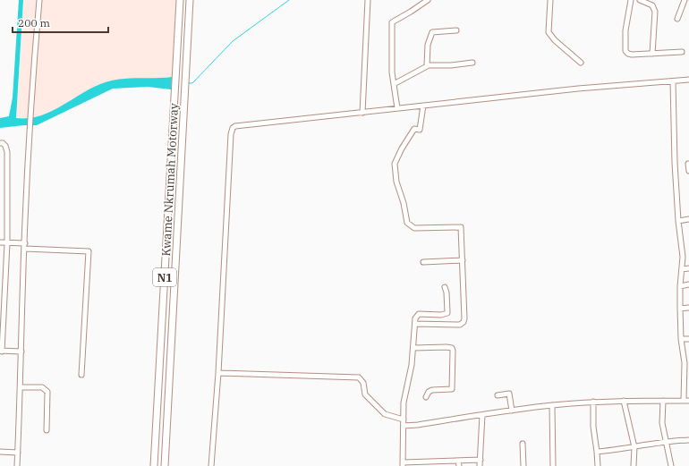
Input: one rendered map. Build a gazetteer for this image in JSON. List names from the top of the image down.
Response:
{
  "streets": {
    "highway": ["Kwame Nkrumah Motorway", "N1"]
  },
  "scale_bar": "200 m"
}
